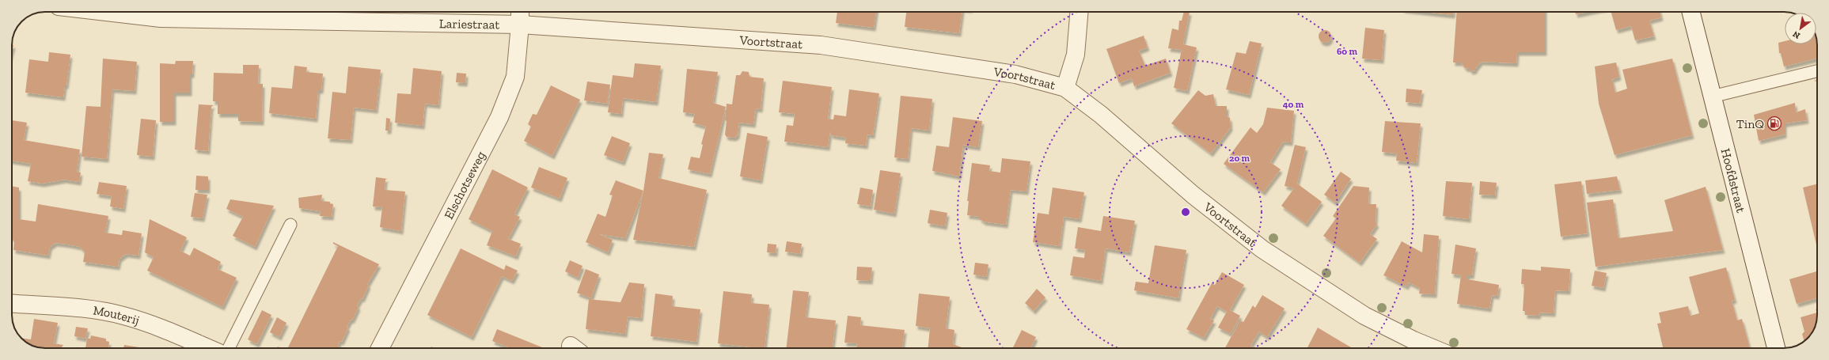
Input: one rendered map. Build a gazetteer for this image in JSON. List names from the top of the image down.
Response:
{
  "streets": {
    "street": [
      "Lariestraat",
      "Voortstraat",
      "Hoofdstraat",
      "Elschotseweg",
      "Mouterij"
    ]
  },
  "crossings": [
    ["Lariestraat", "Voortstraat"],
    ["Lariestraat", "Elschotseweg"],
    ["Voortstraat", "Elschotseweg"]
  ],
  "places": {
    "fuel station": ["TinQ"]
  },
  "north": "bottom left",
  "rings": ["60 m", "40 m", "20 m"]
}
